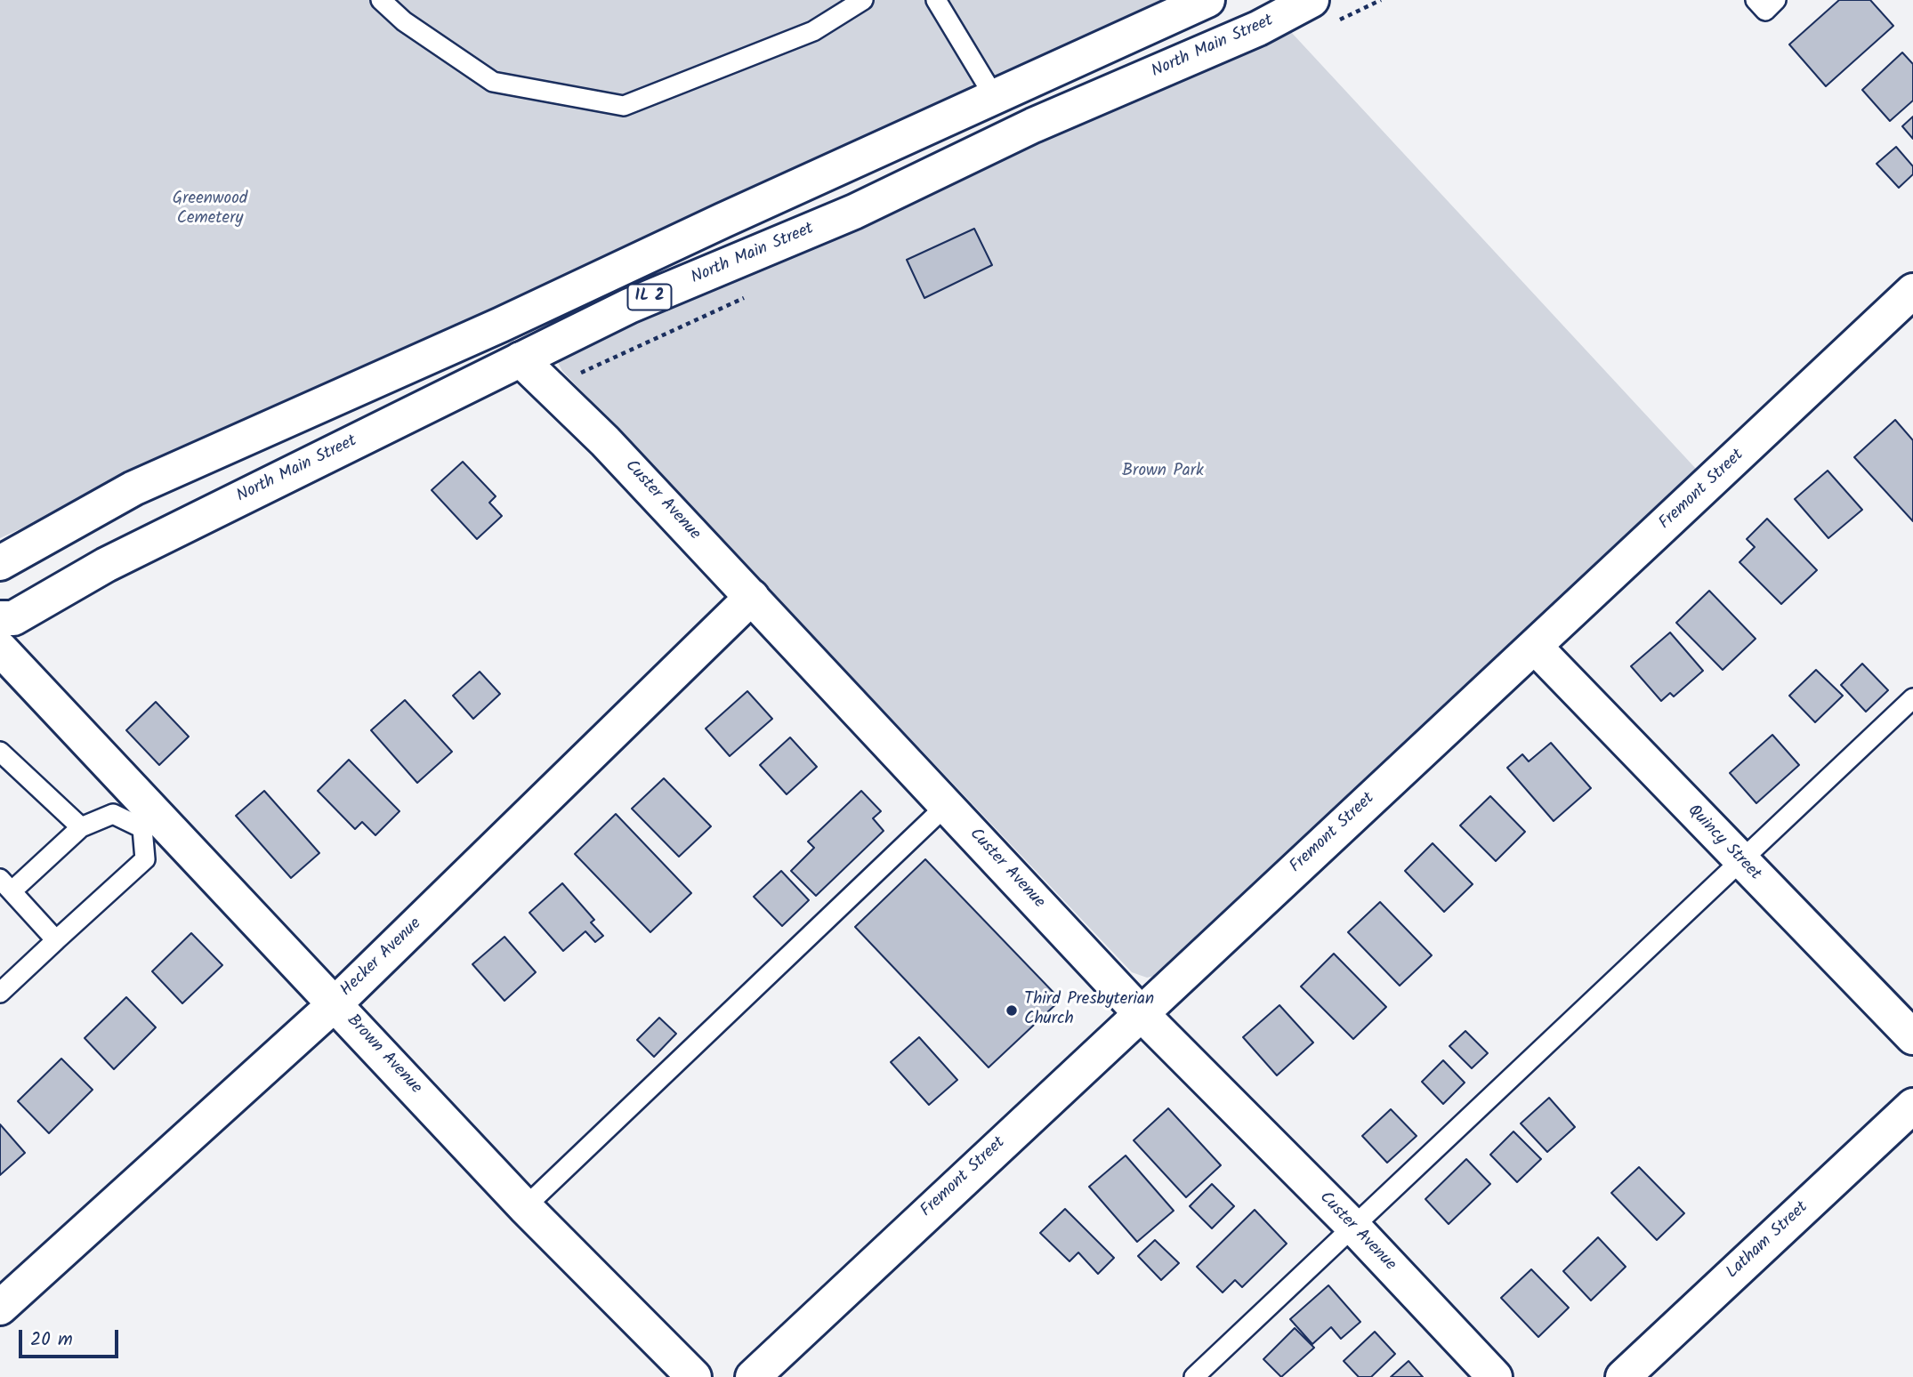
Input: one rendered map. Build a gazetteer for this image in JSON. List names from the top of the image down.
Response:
{
  "streets": {
    "street": [
      "North Main Street",
      "IL 2",
      "Fremont Street",
      "Custer Avenue",
      "Quincy Street",
      "Hecker Avenue",
      "Brown Avenue",
      "Latham Street"
    ]
  },
  "crossings": [
    ["North Main Street", "Custer Avenue"],
    ["Fremont Street", "Custer Avenue"],
    ["Fremont Street", "Quincy Street"],
    ["Custer Avenue", "Hecker Avenue"],
    ["Hecker Avenue", "Brown Avenue"]
  ],
  "parks": ["Greenwood Cemetery", "Brown Park"],
  "places": ["Third Presbyterian Church"],
  "scale_bar": "20 m"
}
